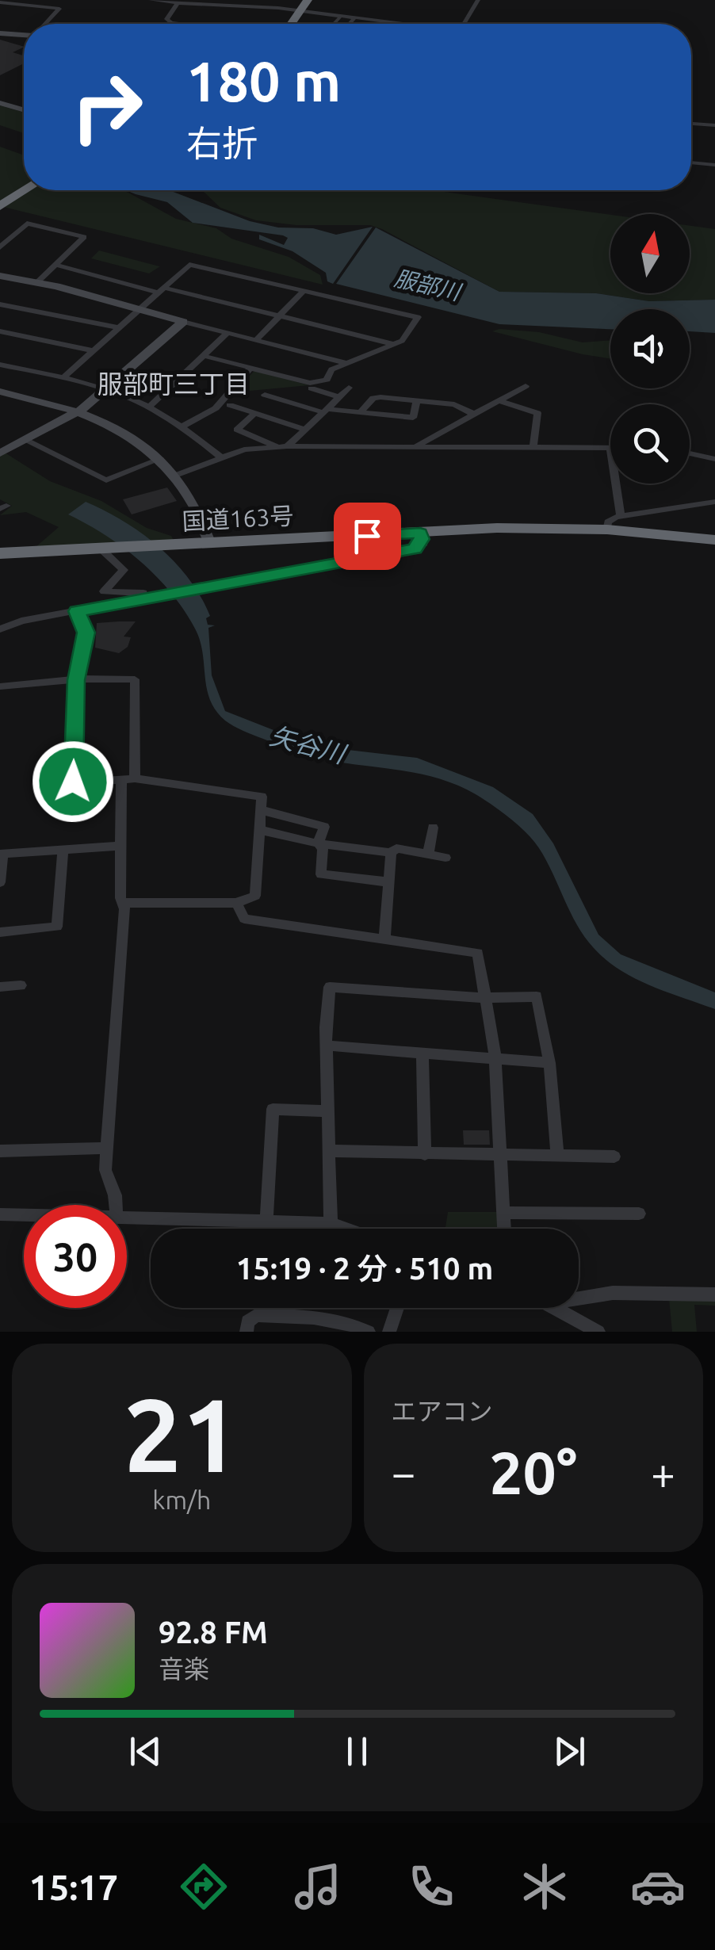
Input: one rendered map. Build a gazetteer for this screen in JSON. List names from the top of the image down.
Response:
{
  "streets": {
    "highway": ["国道163号"]
  },
  "districts": ["服部町三丁目"],
  "water": ["服部川", "矢谷川"],
  "north": "top",
  "page": {
    "turn": ["180 m", "右折"],
    "limit": "30",
    "trip": "15:19 · 2 分 · 510 m",
    "tile": [
      ["21", "km/h"],
      "エアコン"
    ],
    "heat": ["−", "20°", "+"],
    "song": ["92.8 FM", "音楽"],
    "tabs": "15:17"
  }
}
